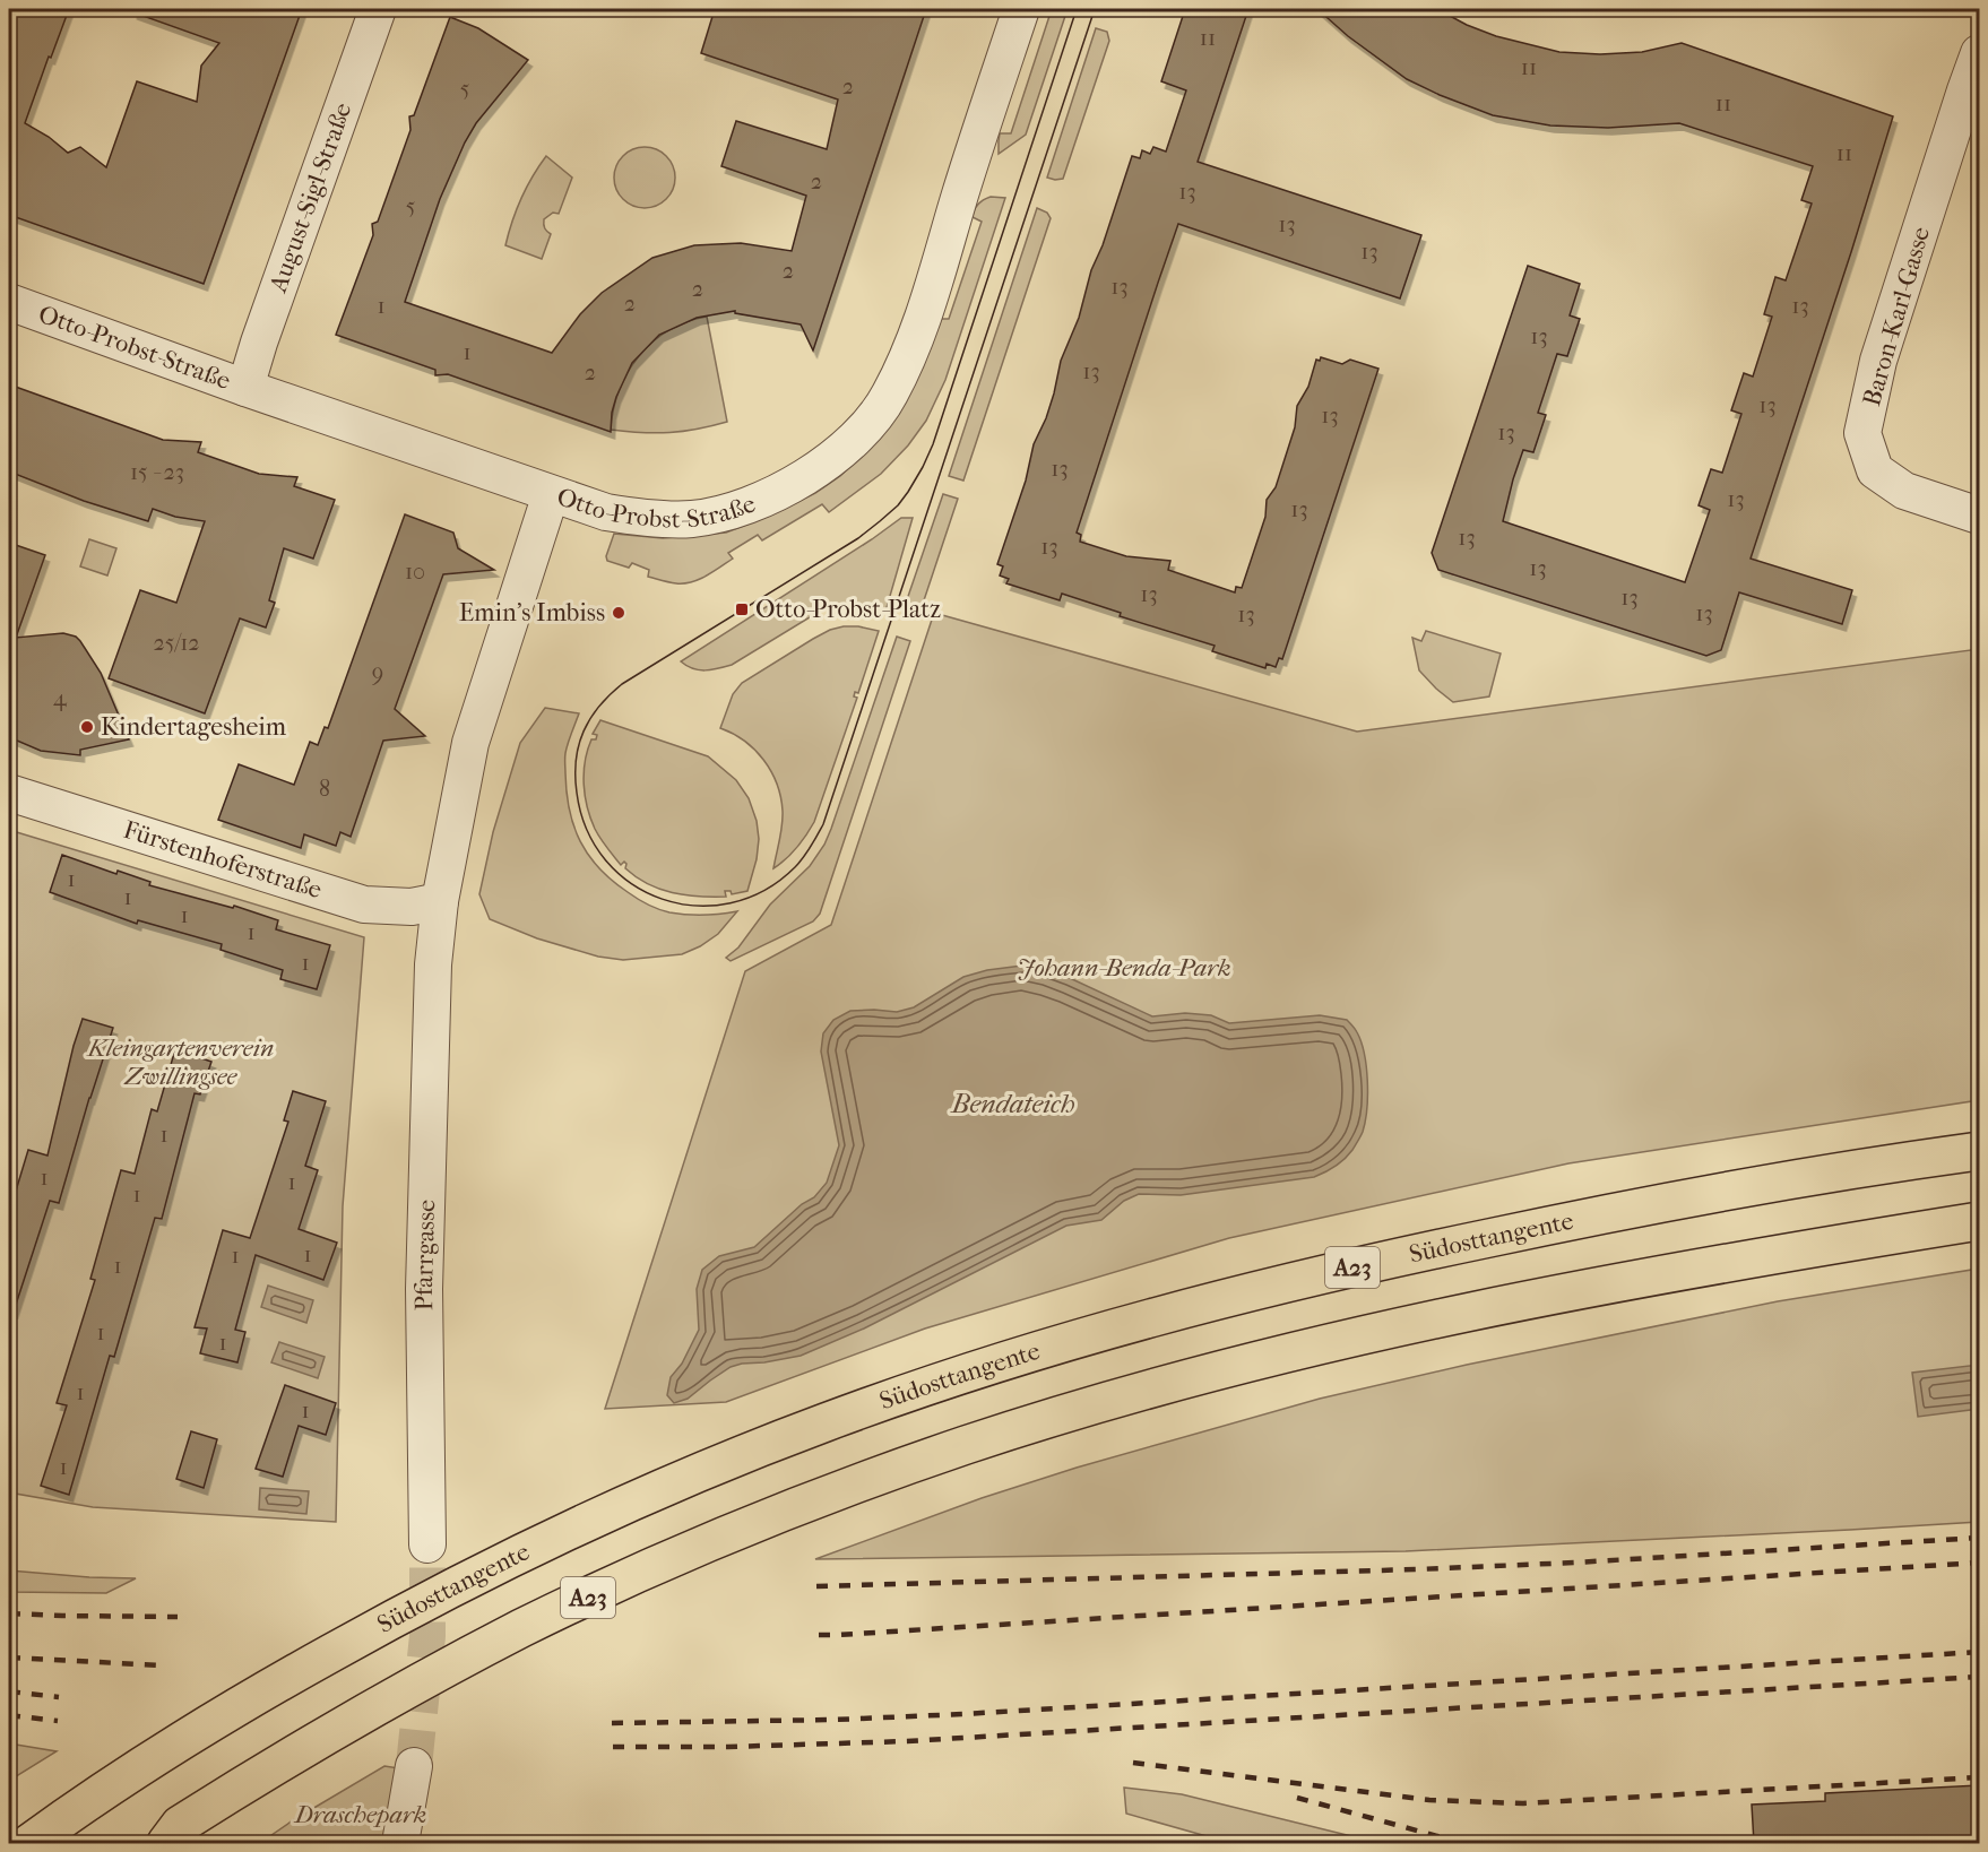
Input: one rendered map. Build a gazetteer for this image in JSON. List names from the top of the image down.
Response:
{
  "streets": {
    "highway": ["Südosttangente", "A23"],
    "street": [
      "August-Sigl-Straße",
      "Baron-Karl-Gasse",
      "Otto-Probst-Straße",
      "Fürstenhoferstraße",
      "Pfarrgasse"
    ]
  },
  "crossings": [
    ["August-Sigl-Straße", "Otto-Probst-Straße"],
    ["Fürstenhoferstraße", "Pfarrgasse"]
  ],
  "water": ["Bendateich"],
  "parks": ["Johann-Benda-Park", "Kleingartenverein Zwillingsee", "Draschepark"],
  "places": {
    "transit": ["Otto-Probst-Platz"],
    "other": ["Emin's Imbiss", "Kindertagesheim"]
  },
  "house_numbers": [
    "11",
    "11",
    "2",
    "5",
    "11",
    "11",
    "2",
    "13",
    "5",
    "13",
    "13",
    "2",
    "13",
    "2",
    "2",
    "1",
    "13",
    "13",
    "1",
    "13",
    "2",
    "13",
    "13",
    "13",
    "13",
    "15 - 23",
    "13",
    "13",
    "13",
    "13",
    "13",
    "10",
    "13",
    "13",
    "13",
    "13",
    "25/12",
    "9",
    "4",
    "8",
    "1",
    "1",
    "1",
    "1",
    "1",
    "1",
    "1",
    "1",
    "1",
    "1",
    "1",
    "1",
    "1",
    "1",
    "1",
    "1",
    "1"
  ]
}
